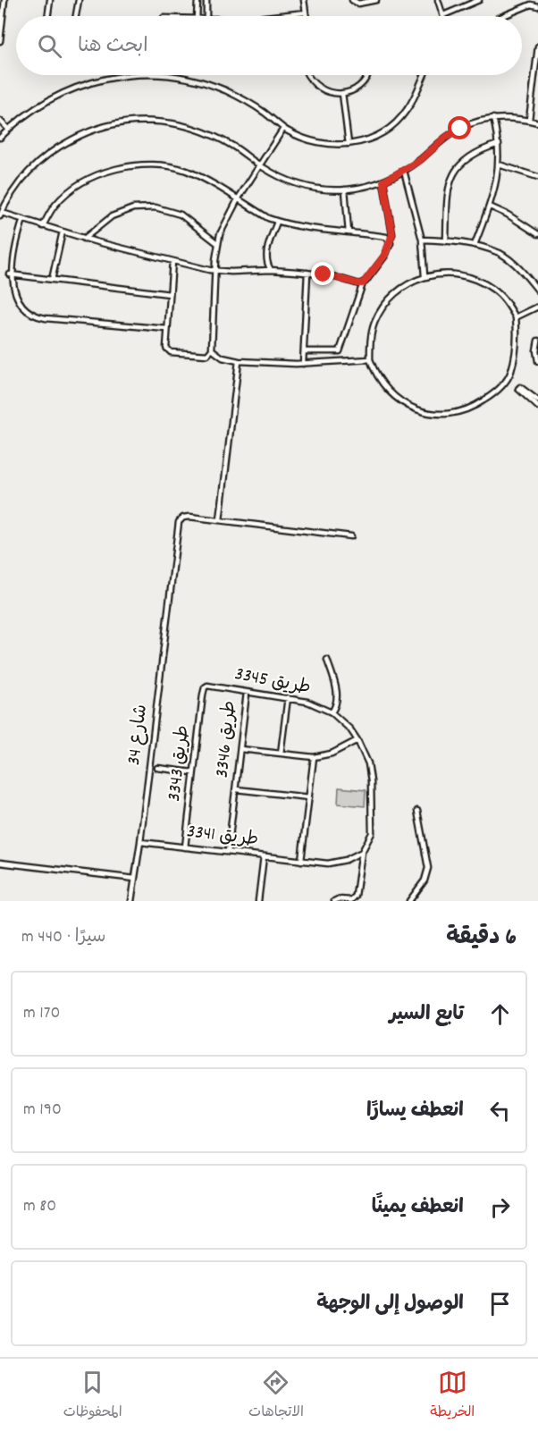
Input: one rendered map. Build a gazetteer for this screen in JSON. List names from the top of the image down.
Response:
{
  "streets": {
    "street": [
      "طريق 3345",
      "شارع 34",
      "طريق 3346",
      "طريق 3343",
      "طريق 3341"
    ]
  },
  "crossings": [
    ["طريق 3345", "طريق 3346"],
    ["طريق 3345", "طريق 3343"],
    ["طريق 3345", "طريق 3341"],
    ["شارع 34", "طريق 3341"],
    ["طريق 3346", "طريق 3341"],
    ["طريق 3343", "طريق 3341"]
  ],
  "page": {
    "search": "ابحث هنا",
    "heading": ["6 دقيقة", "سيرًا · 440 m"],
    "list": [
      ["تابع السير", "170 m"],
      ["انعطف يسارًا", "190 m"],
      ["انعطف يمينًا", "80 m"],
      "الوصول إلى الوجهة"
    ],
    "nav": ["الخريطة", "الاتجاهات", "المحفوظات"]
  }
}
